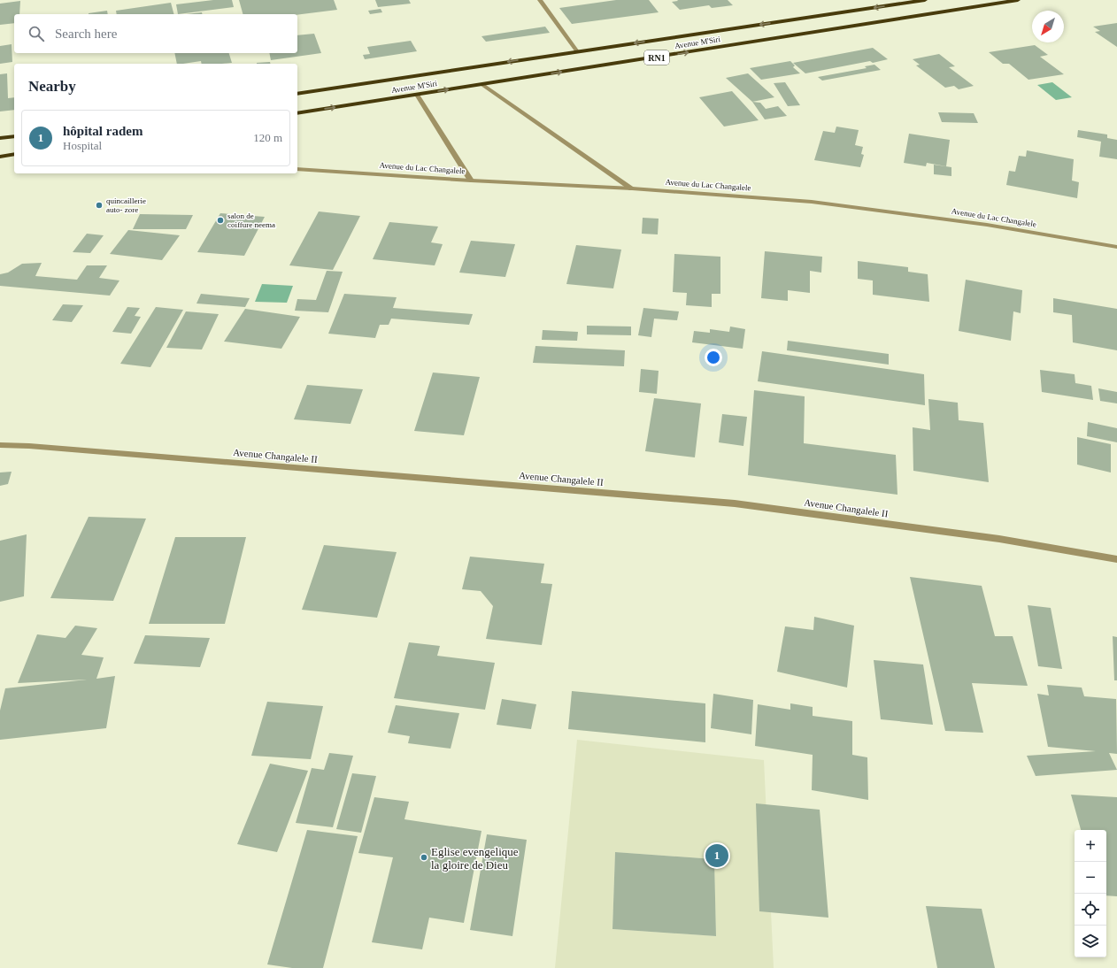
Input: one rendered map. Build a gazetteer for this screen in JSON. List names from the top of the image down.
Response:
{
  "streets": {
    "highway": ["Avenue M'Siri", "RN1"],
    "street": ["Avenue du Lac Changalele", "Avenue Changalele II"]
  },
  "places": ["quincaillerie auto- zore", "salon de coiffure neema", "Eglise evengelique la gloire de Dieu"],
  "north": "bottom left",
  "page": {
    "search": "Search here",
    "heading": "Nearby",
    "list": [
      {
        "mark": "1",
        "name": "hôpital radem",
        "note": "Hospital",
        "value": "120 m"
      }
    ],
    "map_buttons": ["+", "−"],
    "pins": "1"
  }
}
